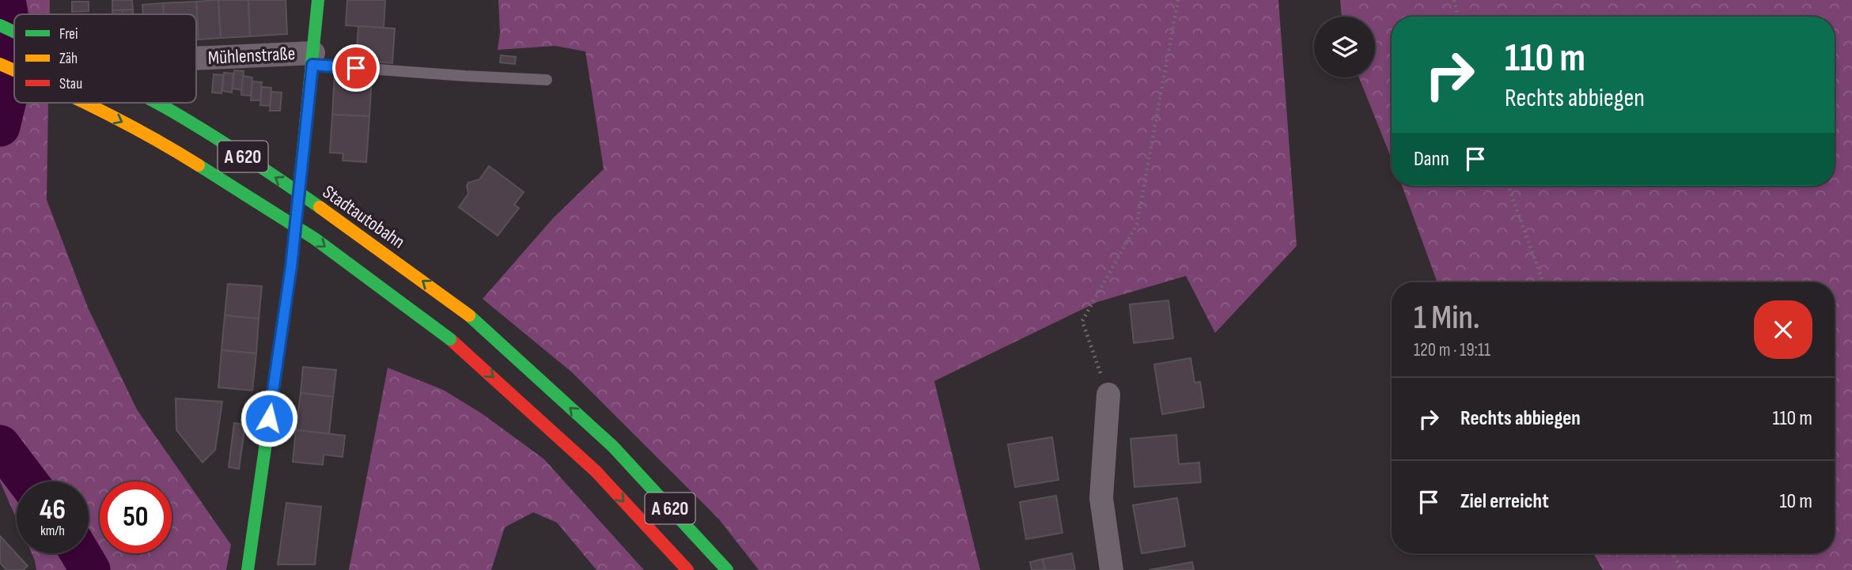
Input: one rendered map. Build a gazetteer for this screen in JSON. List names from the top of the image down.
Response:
{
  "streets": {
    "main road": ["A 620", "Stadtautobahn"],
    "street": ["Mühlenstraße"]
  },
  "legend": ["Frei", "Zäh", "Stau"],
  "page": {
    "turn": ["110 m", "Rechts abbiegen"],
    "then": "Dann",
    "heading": ["1 Min.", "120 m · 19:11"],
    "list": [
      {
        "name": "Rechts abbiegen",
        "value": "110 m"
      },
      {
        "name": "Ziel erreicht",
        "value": "10 m"
      }
    ],
    "speed": "46 km/h",
    "limit": "50"
  }
}
